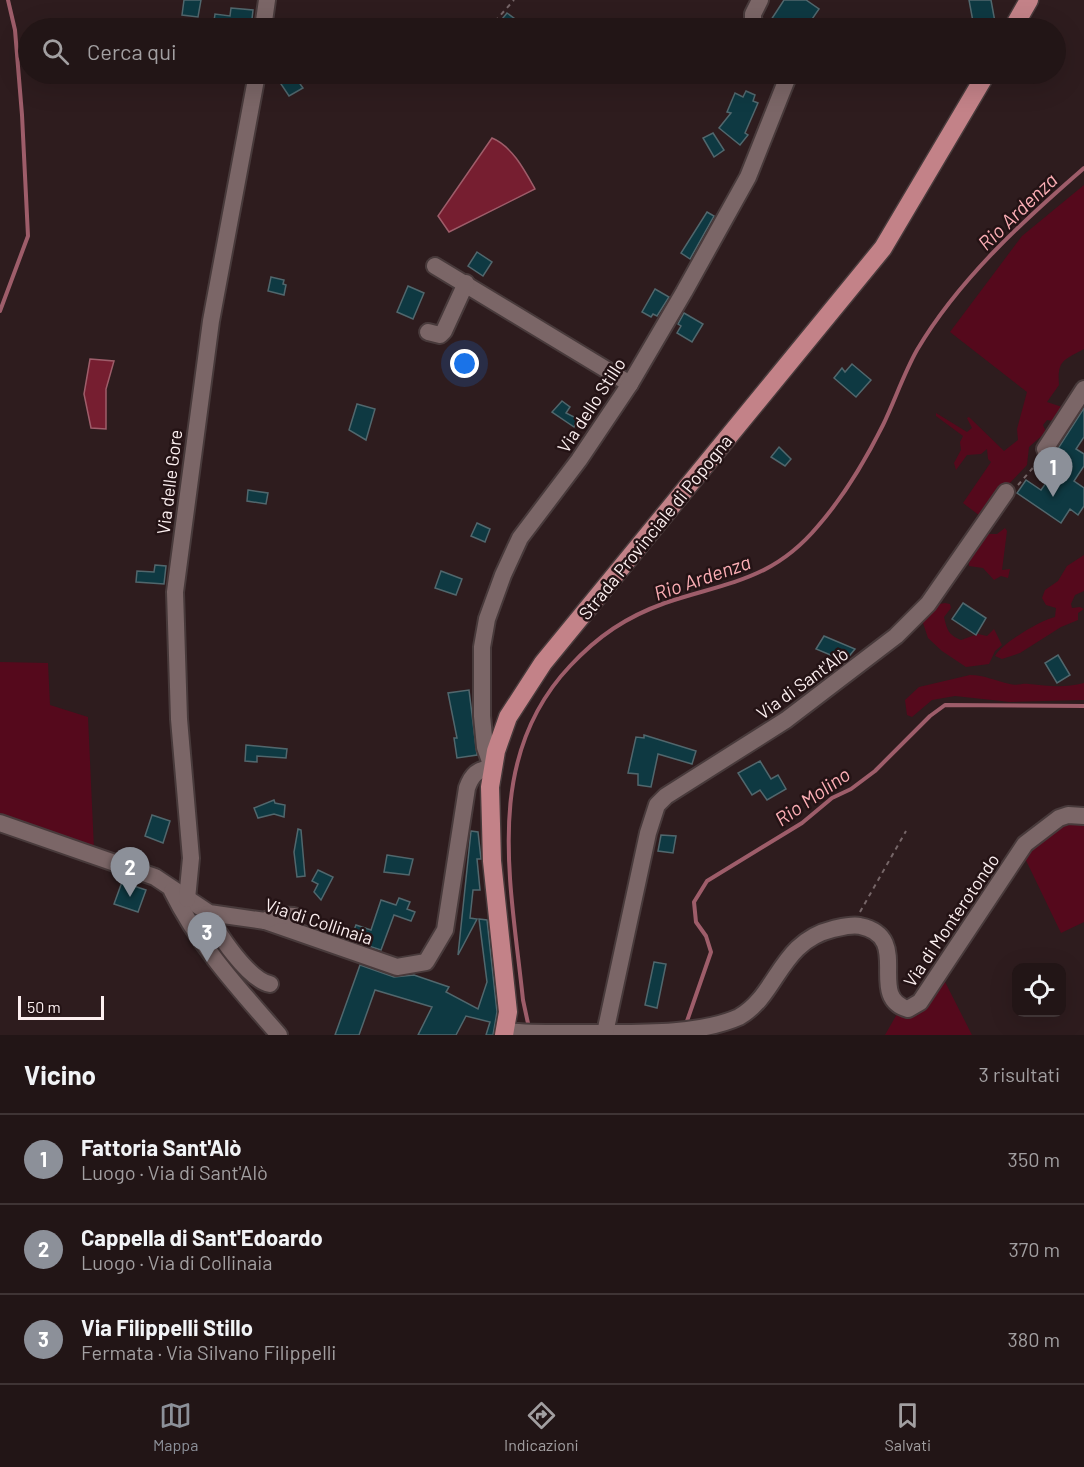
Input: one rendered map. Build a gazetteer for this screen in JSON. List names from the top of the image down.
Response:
{
  "streets": {
    "main road": ["Strada Provinciale di Popogna"],
    "street": [
      "Via dello Stillo",
      "Via delle Gore",
      "Via di Sant'Alò",
      "Via di Monterotondo",
      "Via di Collinaia"
    ]
  },
  "crossings": [
    ["Via dello Stillo", "Strada Provinciale di Popogna"],
    ["Via dello Stillo", "Via di Collinaia"],
    ["Via delle Gore", "Via di Collinaia"],
    ["Strada Provinciale di Popogna", "Via di Collinaia"]
  ],
  "water": ["Rio Ardenza", "Rio Molino"],
  "scale_bar": "50 m",
  "page": {
    "search": "Cerca qui",
    "pins": ["1", "2", "3"],
    "scale": "50 m",
    "heading": ["Vicino", "3 risultati"],
    "list": [
      {
        "mark": "1",
        "name": "Fattoria Sant'Alò",
        "note": "Luogo · Via di Sant'Alò",
        "value": "350 m"
      },
      {
        "mark": "2",
        "name": "Cappella di Sant'Edoardo",
        "note": "Luogo · Via di Collinaia",
        "value": "370 m"
      },
      {
        "mark": "3",
        "name": "Via Filippelli Stillo",
        "note": "Fermata · Via Silvano Filippelli",
        "value": "380 m"
      }
    ],
    "nav": ["Mappa", "Indicazioni", "Salvati"]
  }
}
